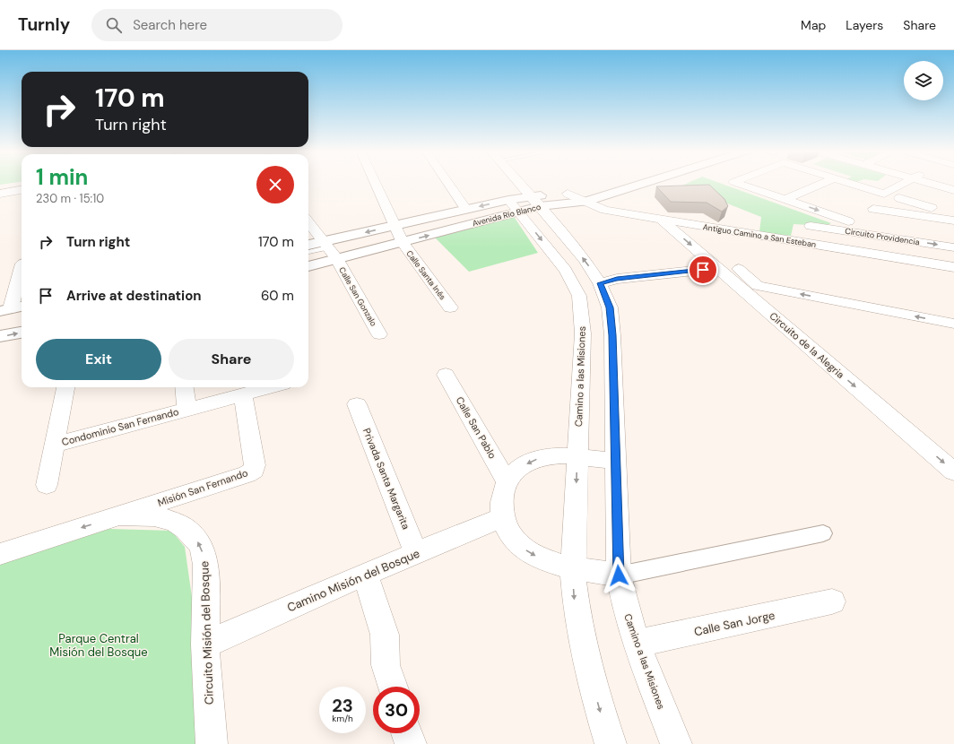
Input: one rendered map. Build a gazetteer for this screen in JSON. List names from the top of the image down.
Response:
{
  "streets": {
    "street": [
      "Avenida Río Blanco",
      "Antiguo Camino a San Esteban",
      "Circuito Providencia",
      "Calle Santa Inés",
      "Calle San Gonzalo",
      "Circuito de la Alegria",
      "Camino a las Misiones",
      "Condominio San Fernando",
      "Calle San Pablo",
      "Privada Santa Margarita",
      "Misión San Fernando",
      "Camino Misión del Bosque",
      "Calle San Jorge",
      "Circuito Misión del Bosque"
    ]
  },
  "crossings": [
    ["Avenida Río Blanco", "Antiguo Camino a San Esteban"],
    ["Avenida Río Blanco", "Calle Santa Inés"],
    ["Avenida Río Blanco", "Calle San Gonzalo"],
    ["Avenida Río Blanco", "Camino a las Misiones"],
    ["Antiguo Camino a San Esteban", "Circuito de la Alegria"],
    ["Camino a las Misiones", "Calle San Jorge"],
    ["Condominio San Fernando", "Misión San Fernando"],
    ["Privada Santa Margarita", "Camino Misión del Bosque"],
    ["Misión San Fernando", "Circuito Misión del Bosque"],
    ["Camino Misión del Bosque", "Circuito Misión del Bosque"]
  ],
  "one_way": ["Circuito de la Alegria"],
  "parks": ["Parque Central Misión del Bosque"],
  "page": {
    "header": "Turnly",
    "search": "Search here",
    "nav": ["Map", "Layers", "Share"],
    "turn": ["170 m", "Turn right"],
    "heading": ["1 min", "230 m · 15:10"],
    "list": [
      {
        "name": "Turn right",
        "value": "170 m"
      },
      {
        "name": "Arrive at destination",
        "value": "60 m"
      }
    ],
    "buttons": ["Exit", "Share"],
    "speed": "23 km/h",
    "limit": "30"
  }
}
